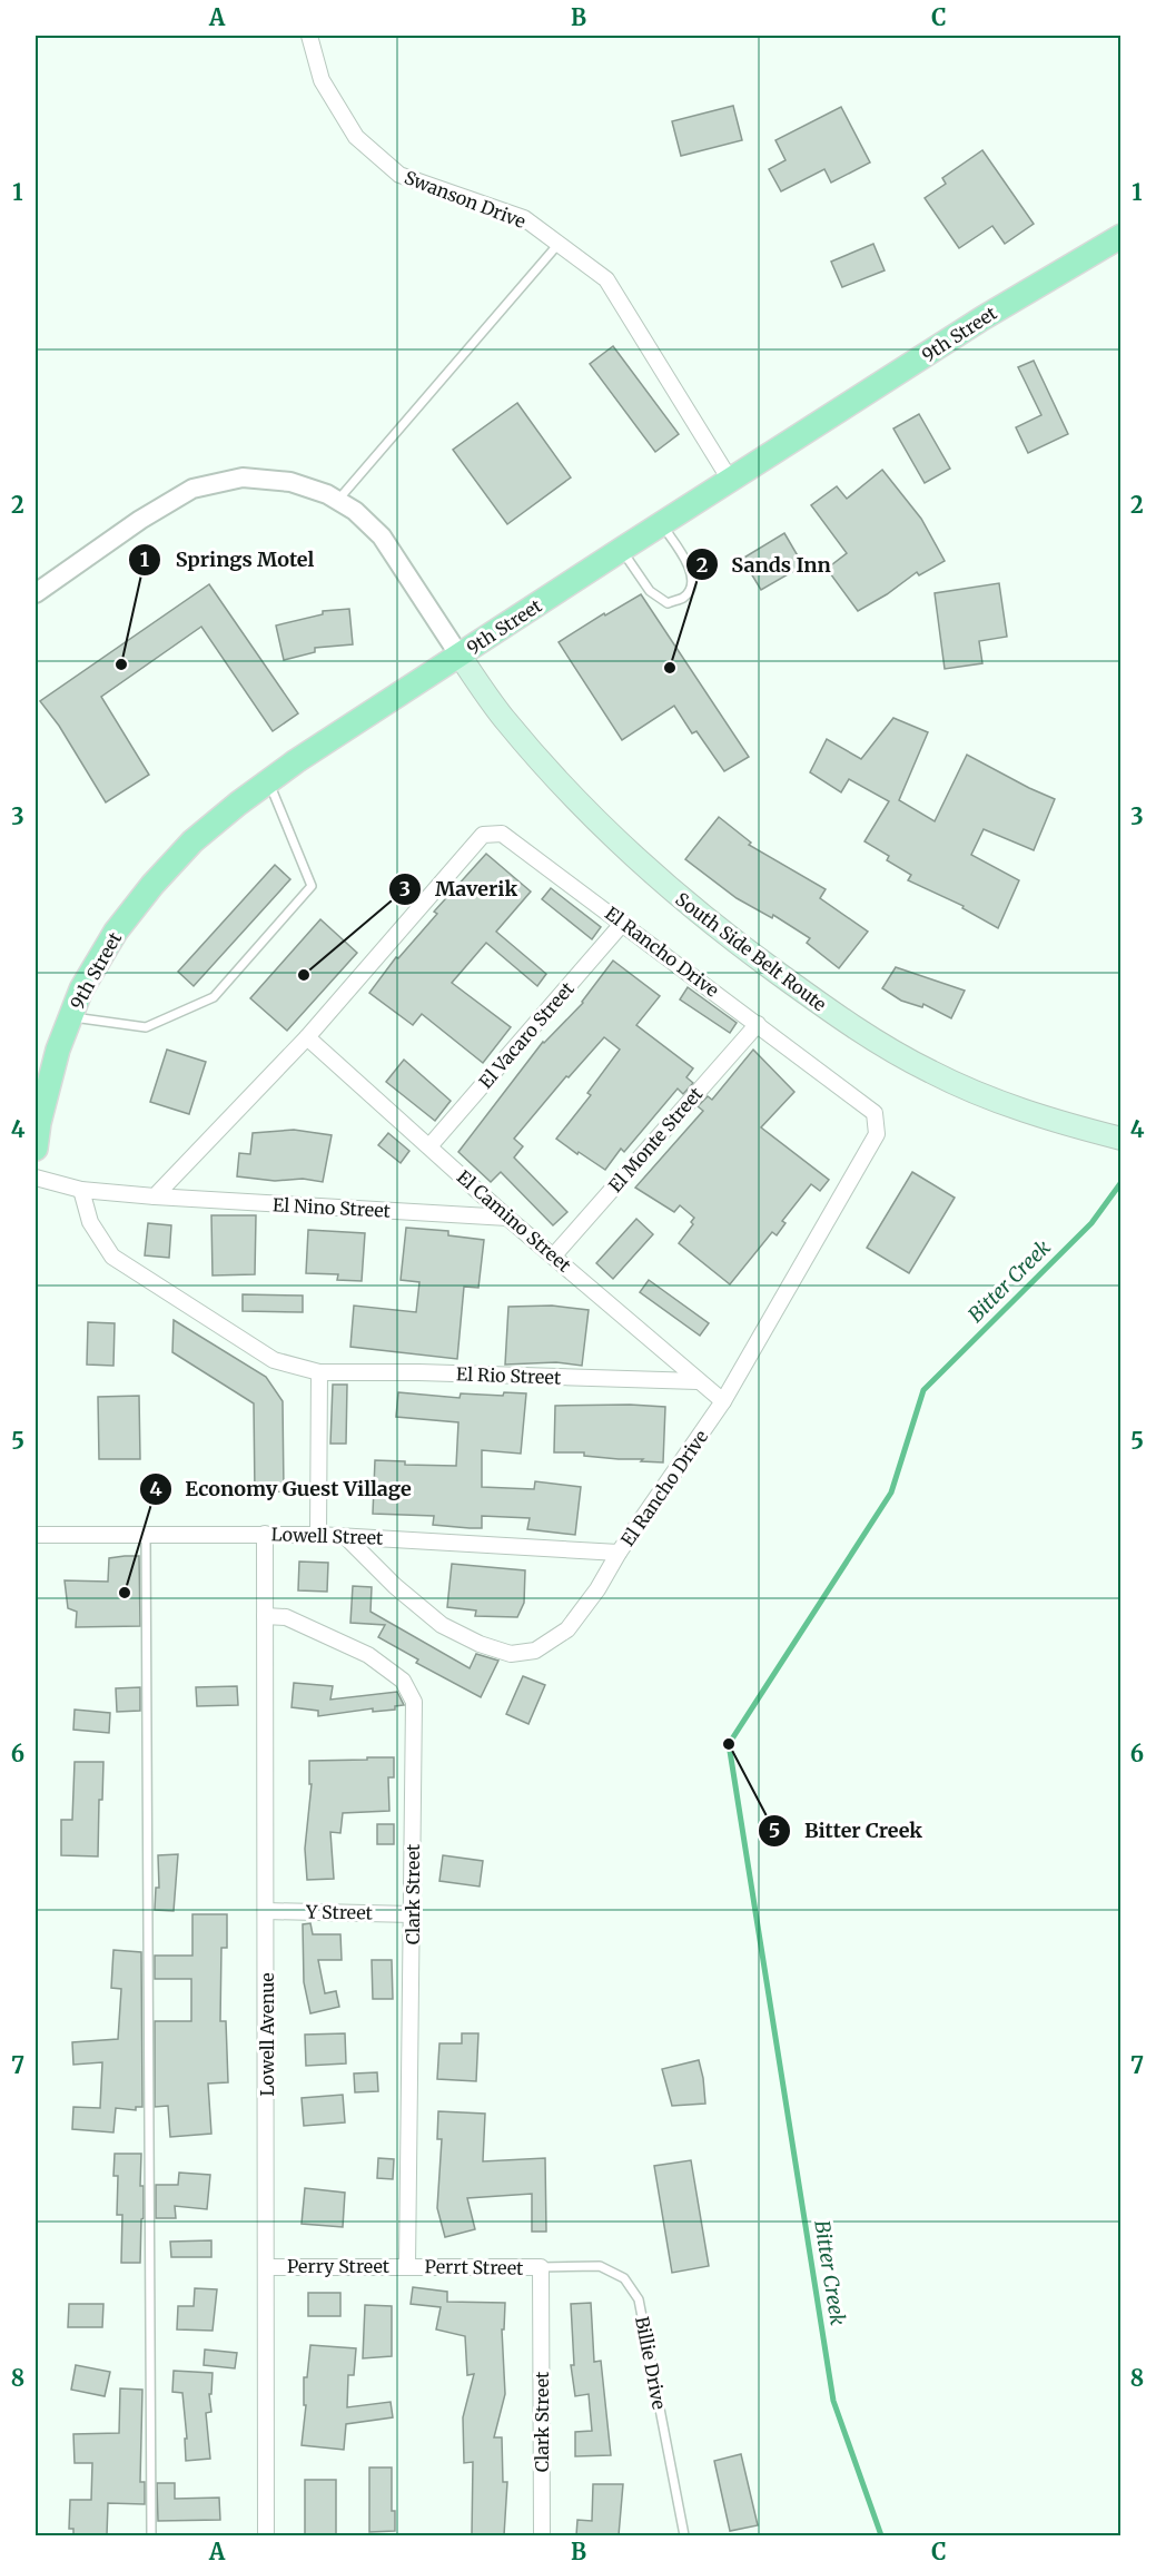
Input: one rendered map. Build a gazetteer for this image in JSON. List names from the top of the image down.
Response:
{
  "streets": {
    "main road": ["9th Street", "South Side Belt Route"],
    "street": [
      "Swanson Drive",
      "El Rancho Drive",
      "El Vacaro Street",
      "El Monte Street",
      "El Nino Street",
      "El Camino Street",
      "El Rio Street",
      "Lowell Street",
      "Clark Street",
      "Y Street",
      "Lowell Avenue",
      "Perry Street",
      "Perrt Street"
    ],
    "lane": ["Billie Drive"]
  },
  "crossings": [
    ["Swanson Drive", "9th Street"],
    ["9th Street", "South Side Belt Route"],
    ["El Rancho Drive", "El Vacaro Street"],
    ["El Rancho Drive", "El Monte Street"],
    ["El Rancho Drive", "El Nino Street"],
    ["El Rancho Drive", "El Camino Street"],
    ["El Rancho Drive", "Lowell Street"],
    ["El Vacaro Street", "El Camino Street"],
    ["El Monte Street", "El Camino Street"],
    ["El Nino Street", "El Camino Street"],
    ["El Camino Street", "El Rio Street"],
    ["Lowell Street", "Lowell Avenue"],
    ["Clark Street", "Y Street"],
    ["Clark Street", "Lowell Avenue"],
    ["Clark Street", "Perry Street"],
    ["Clark Street", "Perrt Street"],
    ["Clark Street", "Billie Drive"],
    ["Y Street", "Lowell Avenue"],
    ["Lowell Avenue", "Perry Street"],
    ["Perry Street", "Perrt Street"],
    ["Perrt Street", "Billie Drive"]
  ],
  "water": ["Bitter Creek"],
  "places": [
    "Springs Motel",
    "Sands Inn",
    "Maverik",
    "Economy Guest Village",
    "Bitter Creek"
  ],
  "grid": {
    "columns": ["A", "B", "C"],
    "rows": [
      "1",
      "2",
      "3",
      "4",
      "5",
      "6",
      "7",
      "8"
    ]
  }
}
